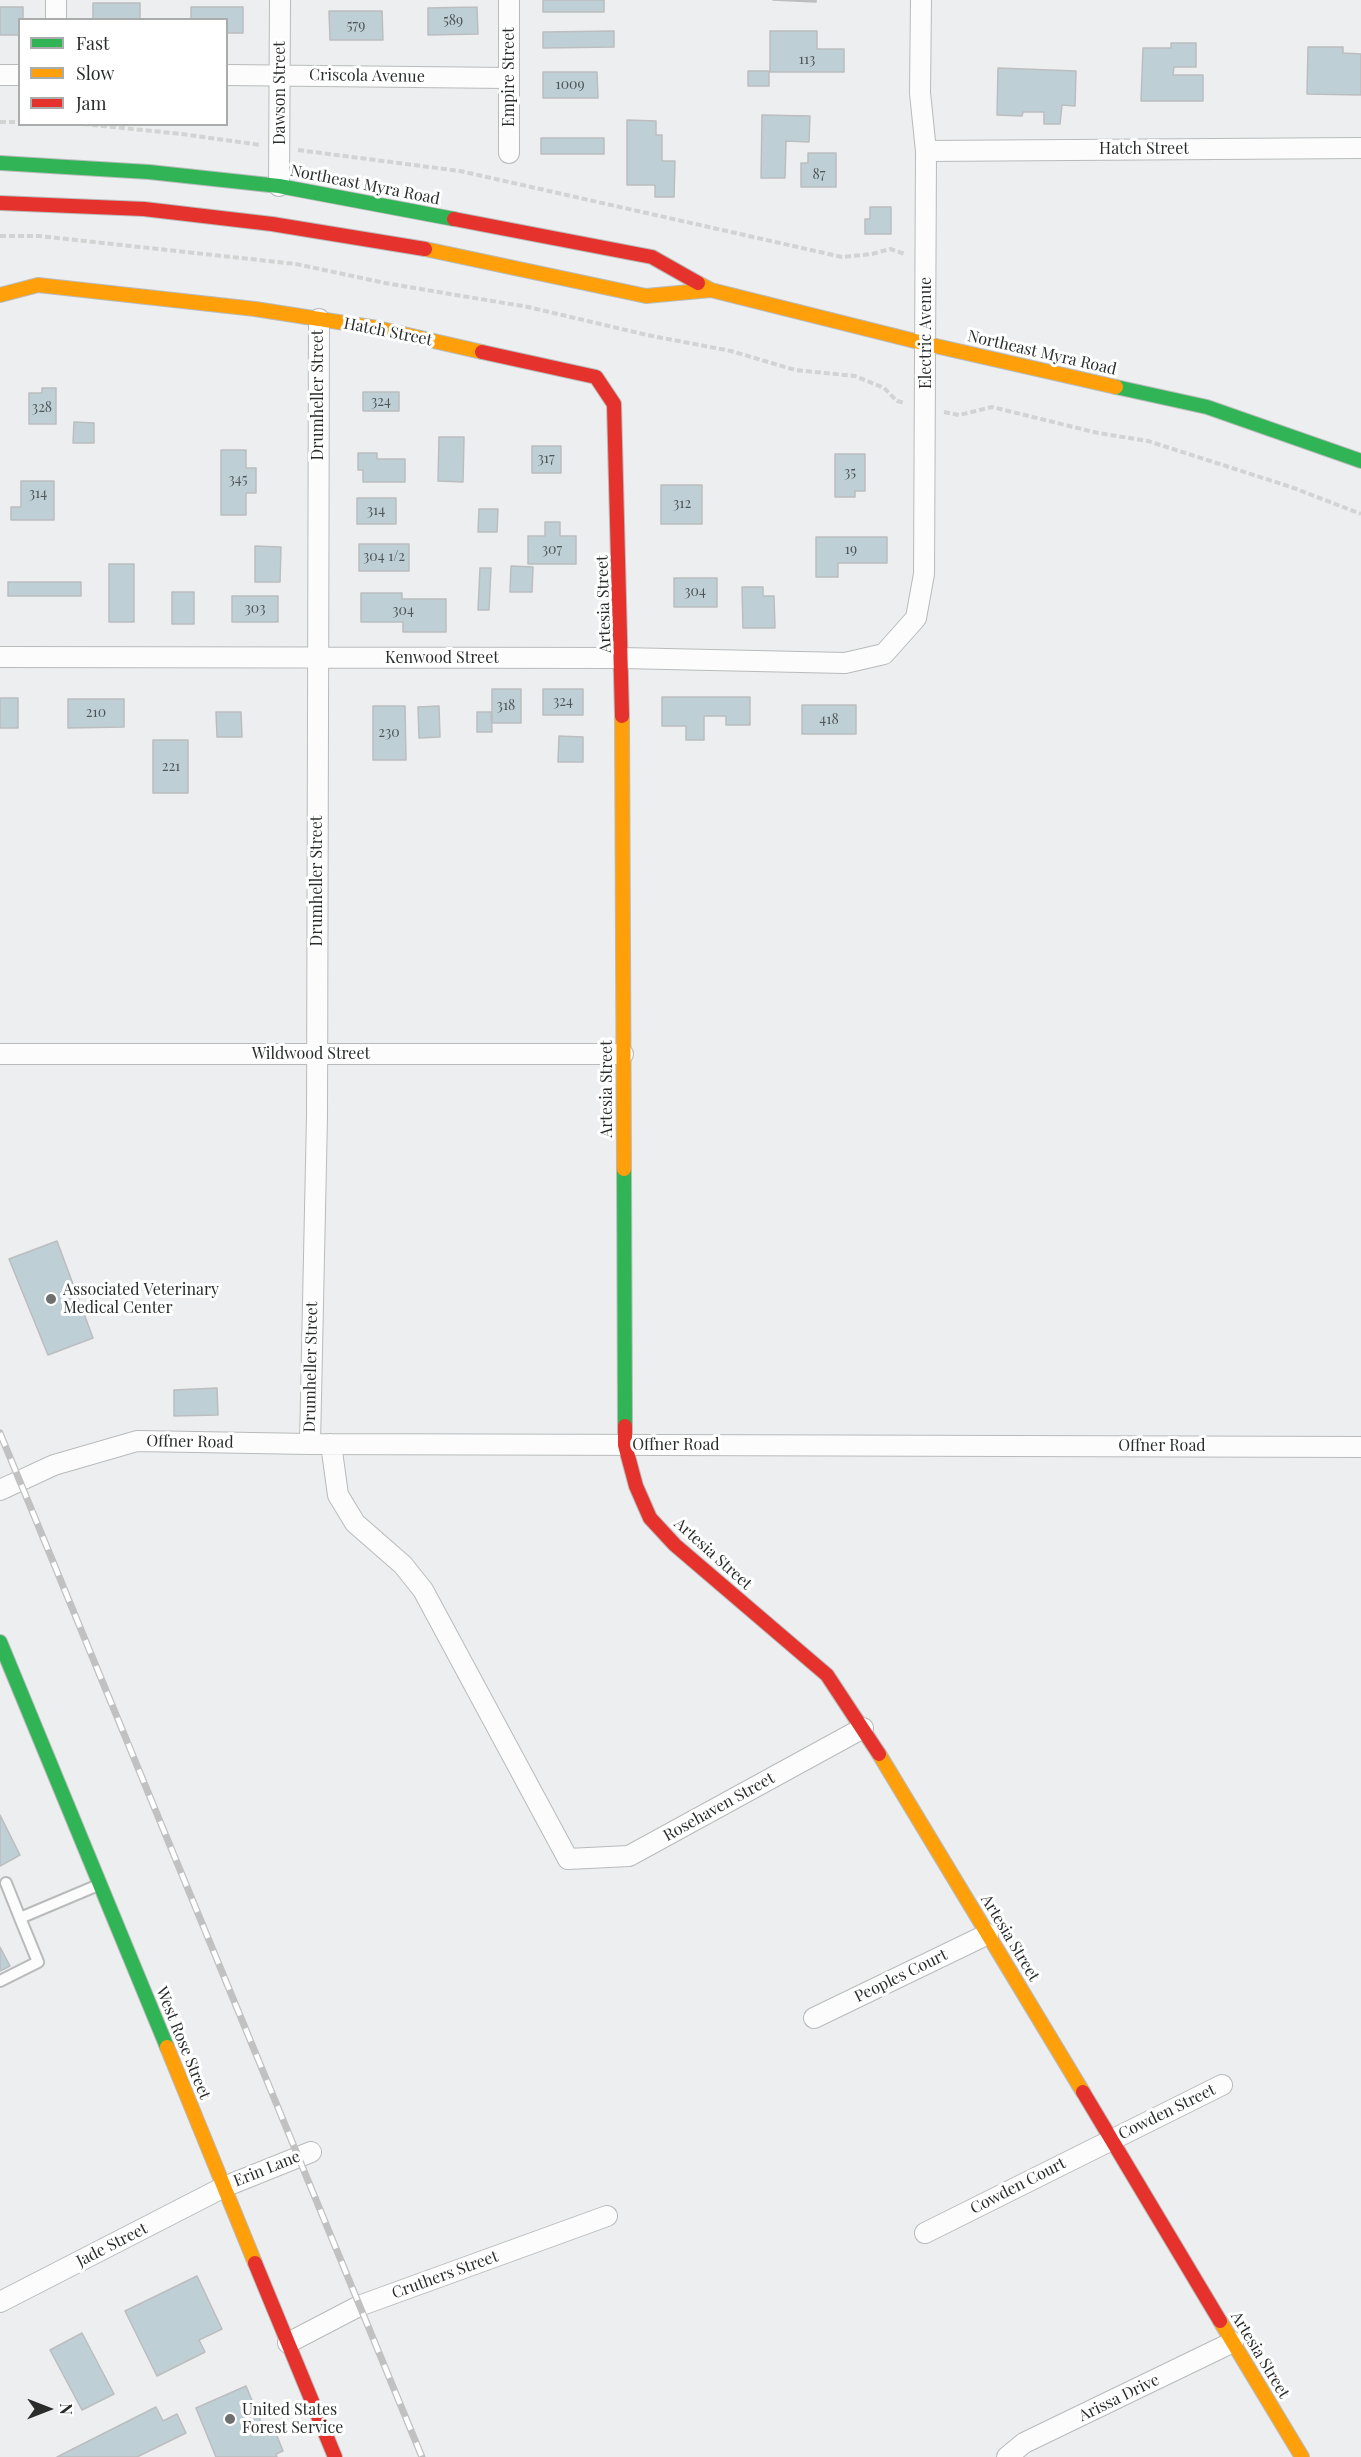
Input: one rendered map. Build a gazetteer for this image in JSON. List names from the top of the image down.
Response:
{
  "streets": {
    "main road": [
      "Hatch Street",
      "Northeast Myra Road",
      "Artesia Street",
      "West Rose Street"
    ],
    "street": [
      "Criscola Avenue",
      "Empire Street",
      "Dawson Street",
      "Electric Avenue",
      "Drumheller Street",
      "Kenwood Street",
      "Wildwood Street",
      "Offner Road",
      "Rosehaven Street",
      "Peoples Court",
      "Cowden Street",
      "Erin Lane",
      "Cowden Court",
      "Jade Street",
      "Cruthers Street",
      "Arissa Drive"
    ]
  },
  "crossings": [
    ["Criscola Avenue", "Empire Street"],
    ["Criscola Avenue", "Dawson Street"],
    ["Dawson Street", "Northeast Myra Road"],
    ["Hatch Street", "Electric Avenue"],
    ["Hatch Street", "Drumheller Street"],
    ["Hatch Street", "Artesia Street"],
    ["Northeast Myra Road", "Electric Avenue"],
    ["Electric Avenue", "Kenwood Street"],
    ["Drumheller Street", "Kenwood Street"],
    ["Drumheller Street", "Wildwood Street"],
    ["Drumheller Street", "Offner Road"],
    ["Drumheller Street", "Rosehaven Street"],
    ["Artesia Street", "Kenwood Street"],
    ["Artesia Street", "Wildwood Street"],
    ["Artesia Street", "Offner Road"],
    ["Artesia Street", "Rosehaven Street"],
    ["Artesia Street", "Peoples Court"],
    ["Artesia Street", "Cowden Street"],
    ["Artesia Street", "Cowden Court"],
    ["Artesia Street", "Arissa Drive"],
    ["West Rose Street", "Erin Lane"],
    ["West Rose Street", "Jade Street"],
    ["West Rose Street", "Cruthers Street"],
    ["Cowden Street", "Cowden Court"],
    ["Erin Lane", "Jade Street"]
  ],
  "places": ["Associated Veterinary Medical Center", "United States Forest Service"],
  "house_numbers": [
    "589",
    "579",
    "113",
    "1009",
    "87",
    "324",
    "328",
    "317",
    "35",
    "345",
    "314",
    "312",
    "314",
    "307",
    "19",
    "304 1/2",
    "304",
    "303",
    "304",
    "324",
    "318",
    "210",
    "418",
    "230",
    "221"
  ],
  "legend": ["Fast", "Slow", "Jam"],
  "north": "right"
}
